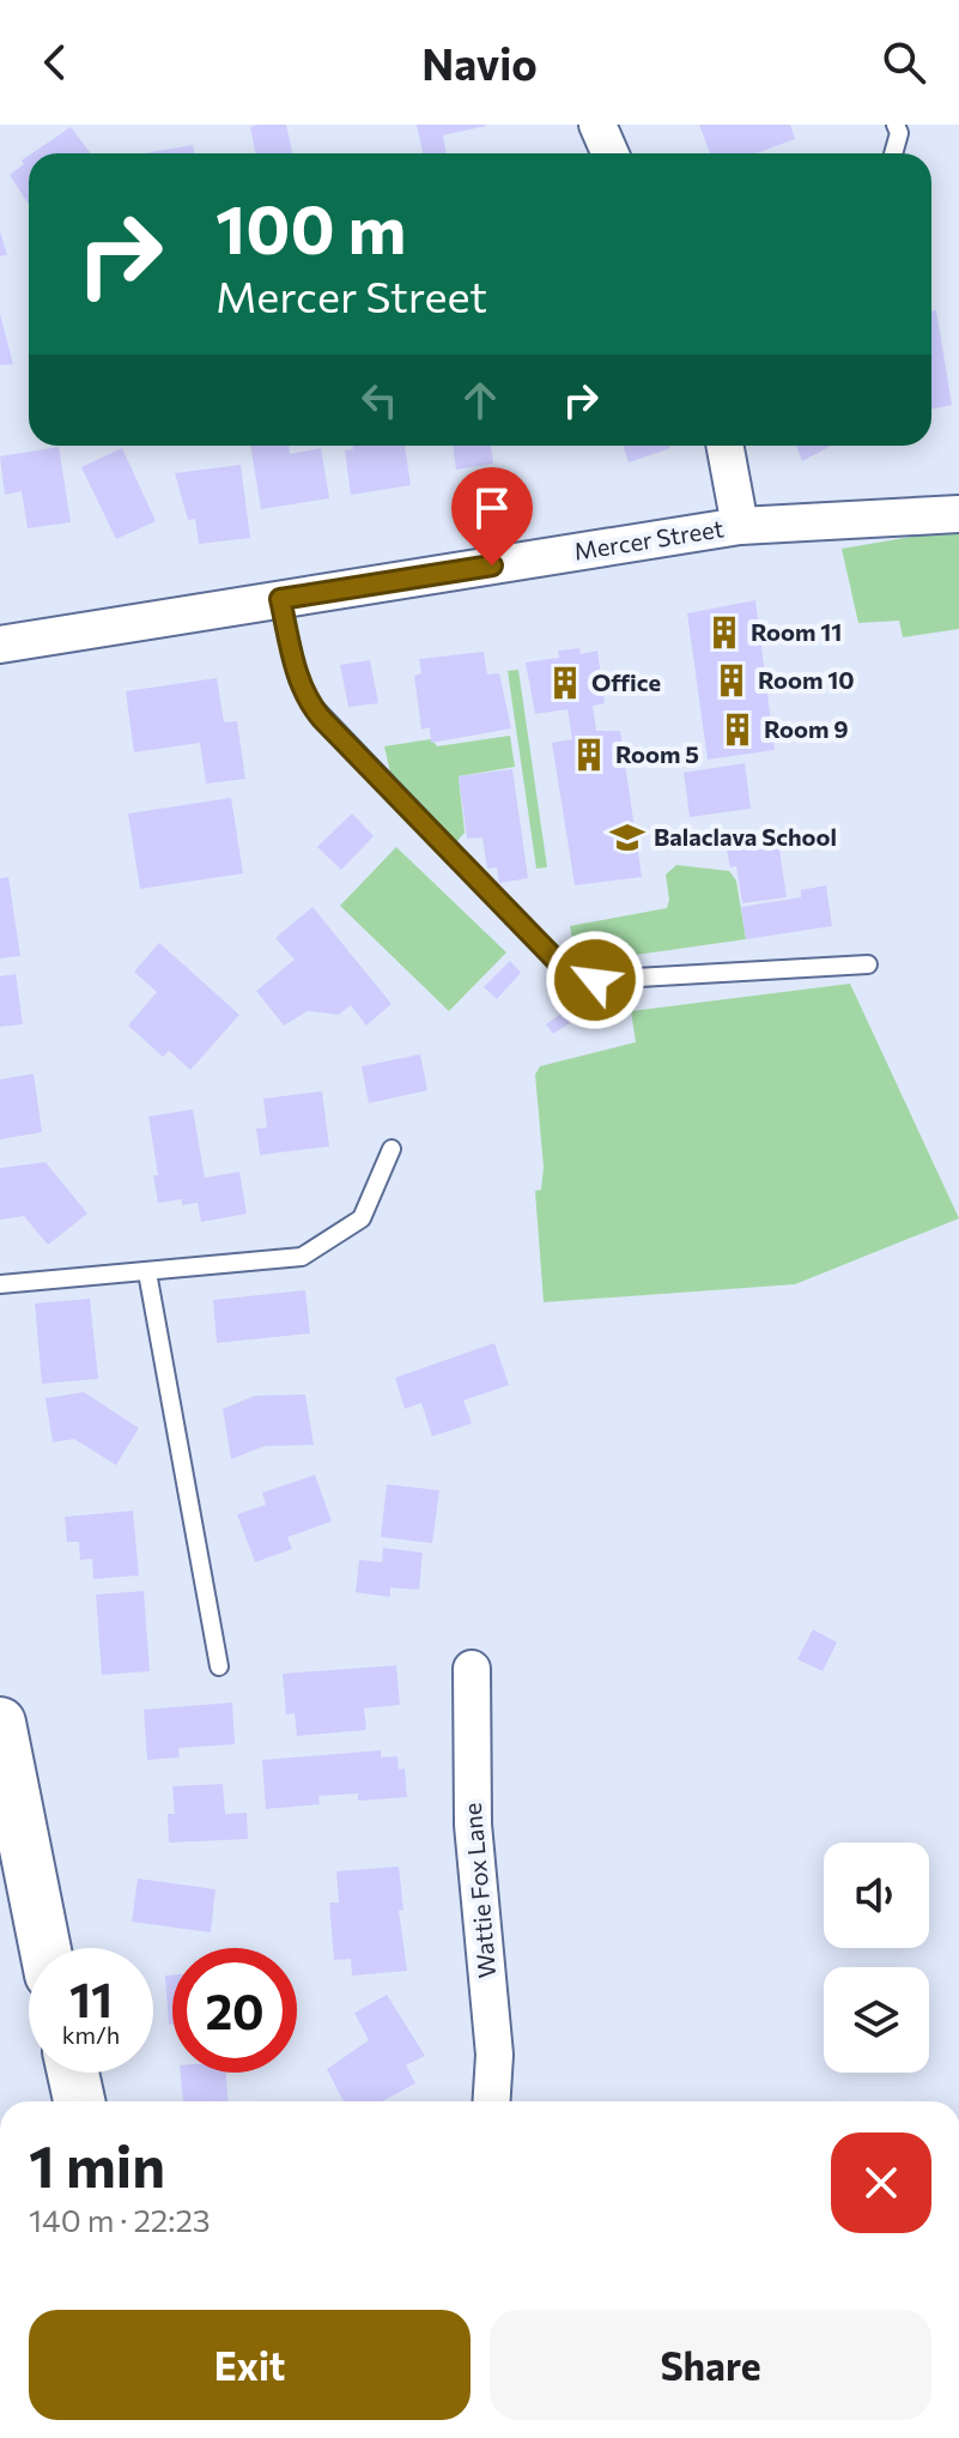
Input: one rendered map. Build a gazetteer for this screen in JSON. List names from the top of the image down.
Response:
{
  "streets": {
    "street": ["Mercer Street", "Wattie Fox Lane"]
  },
  "places": {
    "building": [
      "Room 11",
      "Room 10",
      "Office",
      "Room 9",
      "Room 5"
    ],
    "school or university": ["Balaclava School"]
  },
  "page": {
    "header": "Navio",
    "turn": ["100 m", "Mercer Street"],
    "speed": "11 km/h",
    "limit": "20",
    "heading": ["1 min", "140 m · 22:23"],
    "buttons": ["Exit", "Share"]
  }
}
